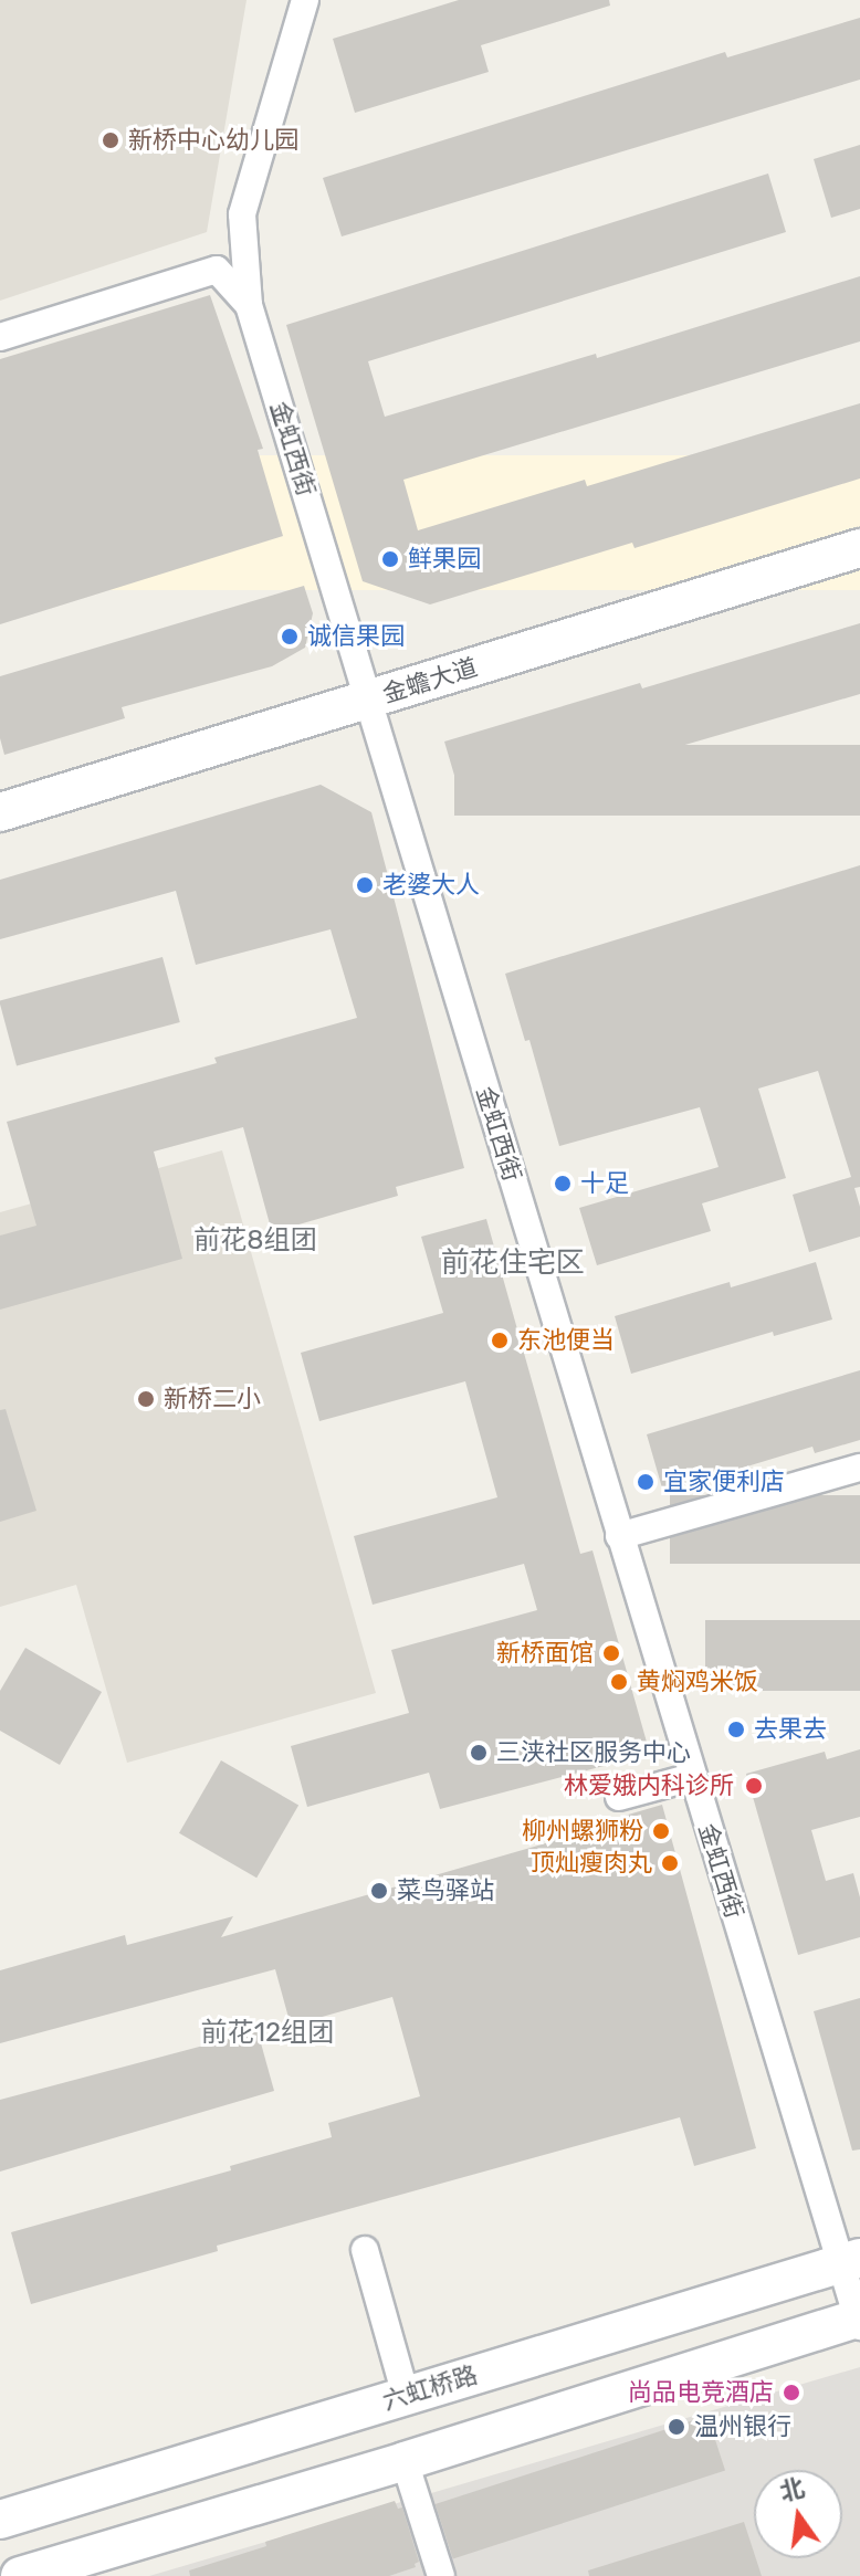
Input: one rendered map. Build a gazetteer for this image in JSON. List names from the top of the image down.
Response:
{
  "streets": {
    "main road": ["金蟾大道", "六虹桥路"],
    "street": ["金虹西街"]
  },
  "crossings": [
    ["金虹西街", "金蟾大道"],
    ["金虹西街", "六虹桥路"]
  ],
  "districts": ["前花8组团", "前花住宅区", "前花12组团"],
  "places": [
    "新桥中心幼儿园",
    "鲜果园",
    "诚信果园",
    "老婆大人",
    "十足",
    "东池便当",
    "新桥二小",
    "宜家便利店",
    "新桥面馆",
    "黄焖鸡米饭",
    "去果去",
    "三浃社区服务中心",
    "林爱娥内科诊所",
    "柳州螺狮粉",
    "顶灿瘦肉丸",
    "菜鸟驿站",
    "尚品电竞酒店",
    "温州银行"
  ],
  "north": "top"
}
